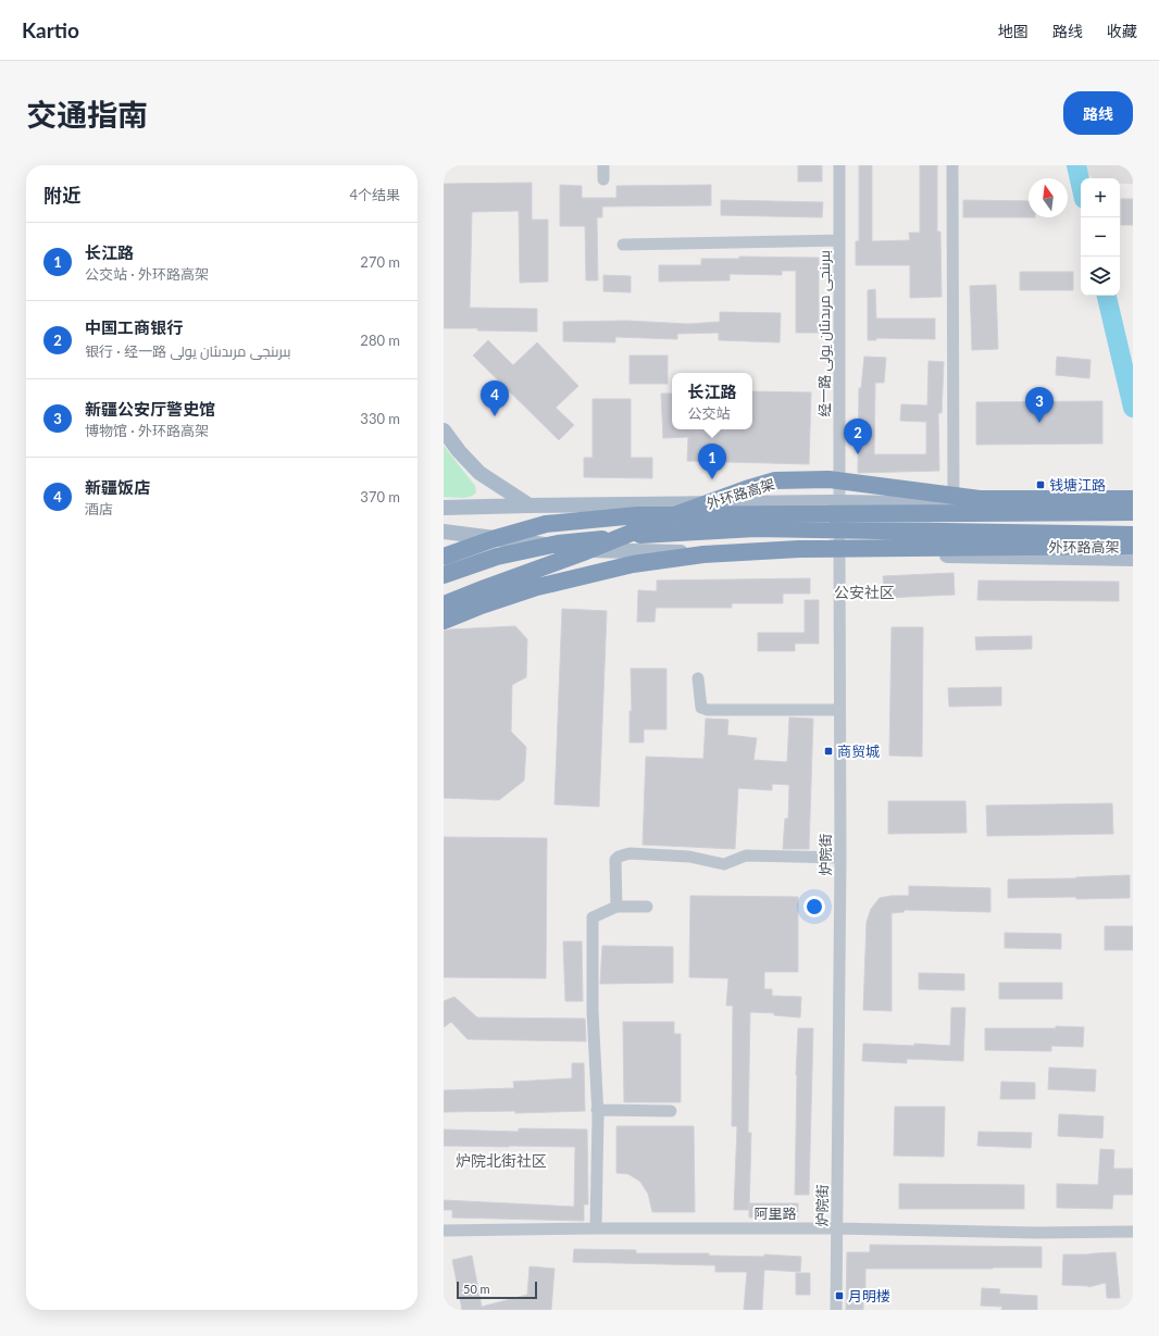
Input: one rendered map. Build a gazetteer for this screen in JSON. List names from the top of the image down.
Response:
{
  "streets": {
    "highway": ["外环路高架"],
    "street": ["经一路 بىرىنجى مرىدىئان يولى", "炉院街", "阿里路"]
  },
  "crossings": [
    ["经一路 بىرىنجى مرىدىئان يولى", "炉院街"],
    ["炉院街", "阿里路"]
  ],
  "districts": ["公安社区", "炉院北街社区"],
  "places": {
    "transit": ["钱塘江路", "商贸城", "月明楼"]
  },
  "scale_bar": "50 m",
  "north": "top",
  "page": {
    "header": "Kartio",
    "nav": ["地图", "路线", "收藏"],
    "title": "交通指南",
    "buttons": "路线",
    "heading": ["附近", "4个结果"],
    "map_buttons": ["+", "−"],
    "list": [
      {
        "mark": "1",
        "name": "长江路",
        "note": "公交站 · 外环路高架",
        "value": "270 m"
      },
      {
        "mark": "2",
        "name": "中国工商银行",
        "note": "银行 · 经一路 بىرىنجى مرىدىئان يولى",
        "value": "280 m"
      },
      {
        "mark": "3",
        "name": "新疆公安厅警史馆",
        "note": "博物馆 · 外环路高架",
        "value": "330 m"
      },
      {
        "mark": "4",
        "name": "新疆饭店",
        "note": "酒店",
        "value": "370 m"
      }
    ],
    "popup": ["长江路", "公交站"],
    "pins": [
      "4",
      "3",
      "2",
      "1"
    ],
    "scale": "50 m"
  }
}
